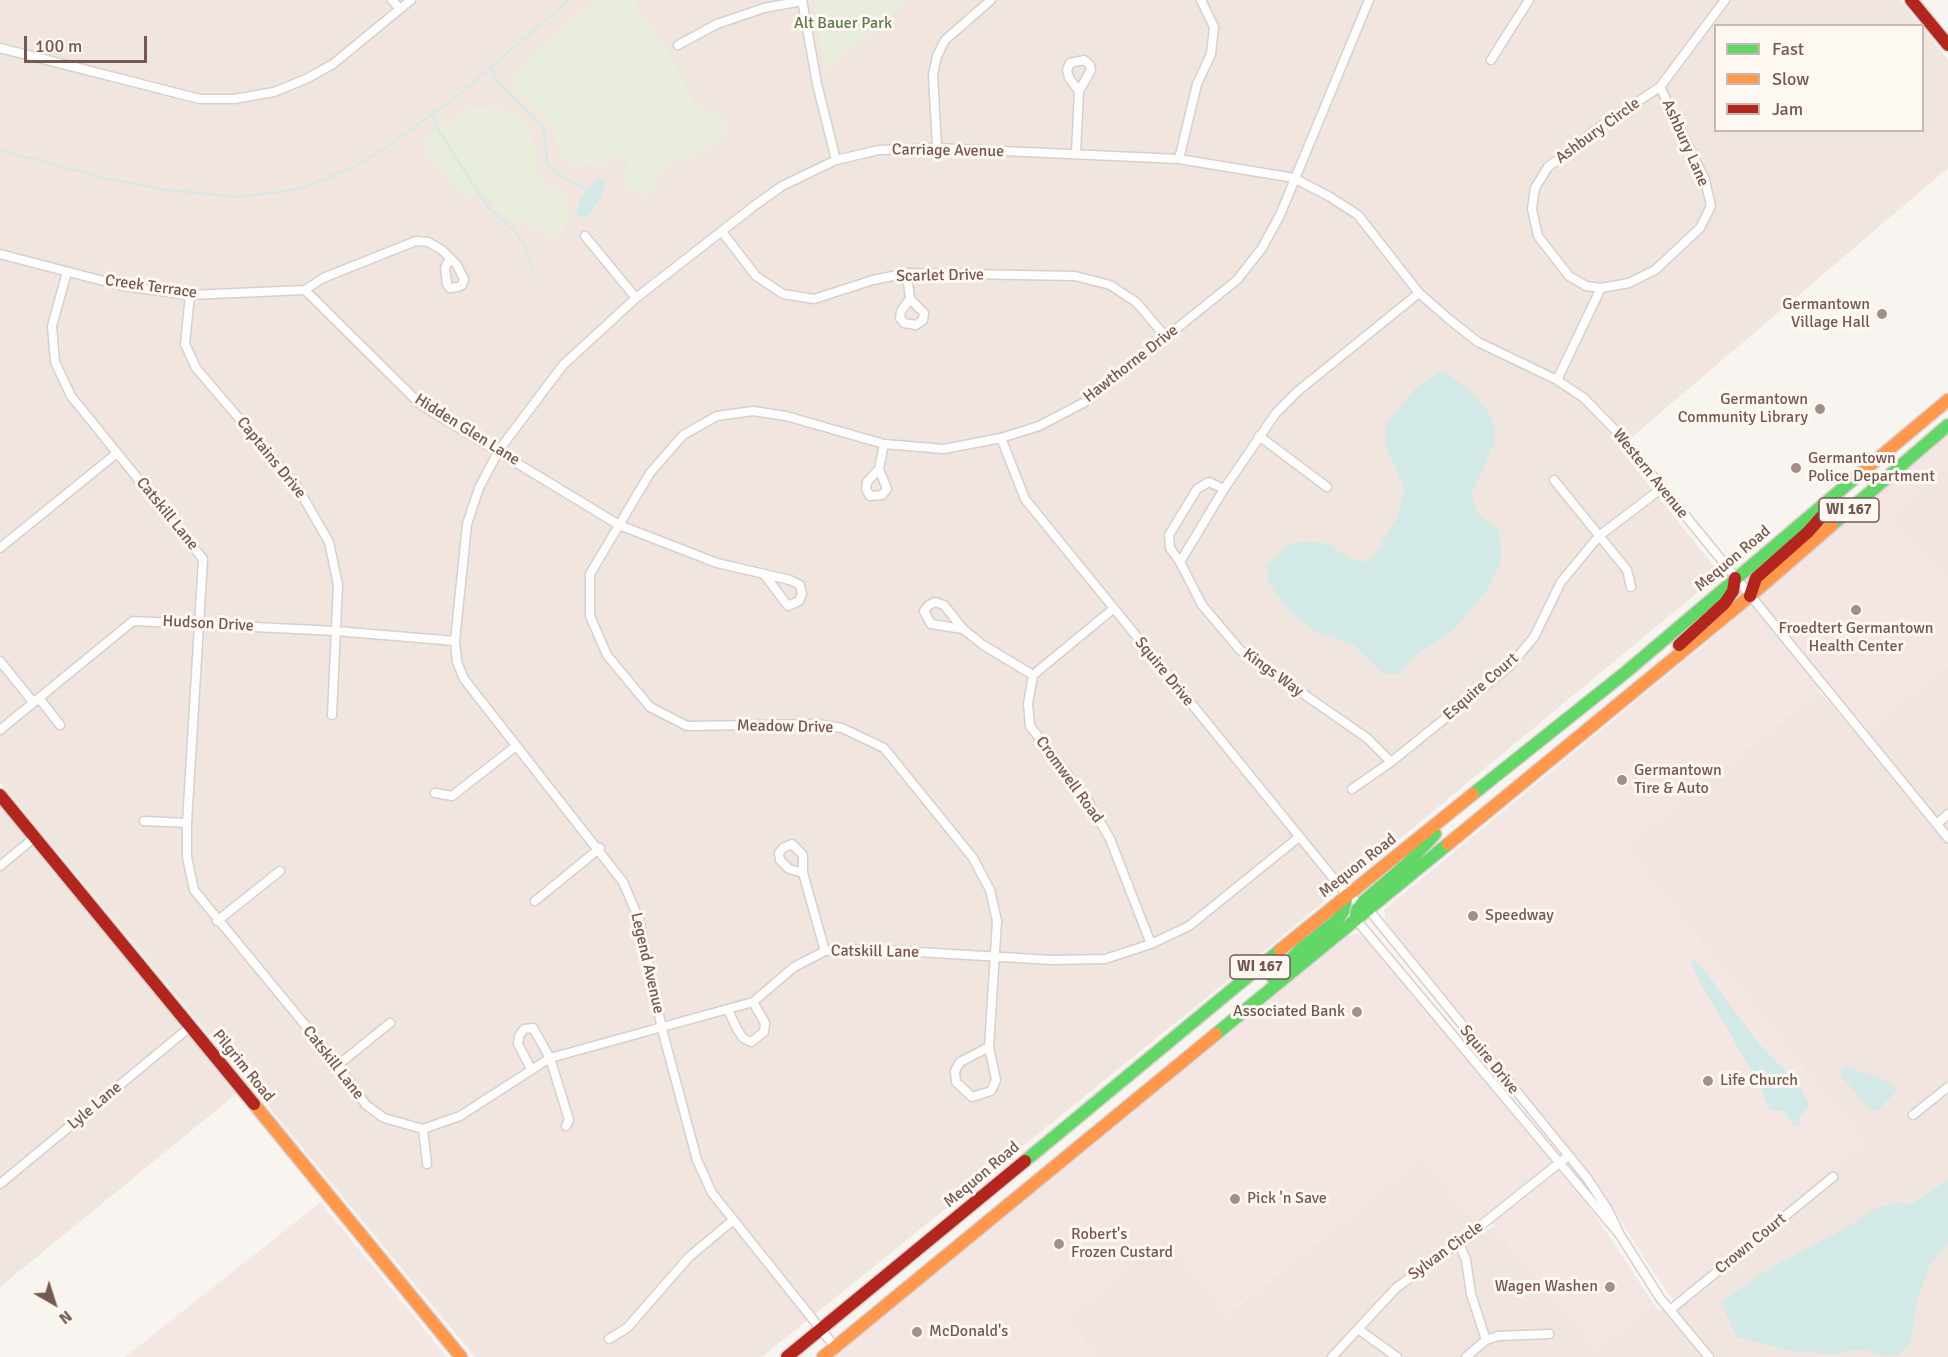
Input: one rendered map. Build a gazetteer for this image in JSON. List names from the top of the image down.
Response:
{
  "streets": {
    "main road": ["WI 167", "Mequon Road", "Pilgrim Road"],
    "street": [
      "Ashbury Circle",
      "Ashbury Lane",
      "Carriage Avenue",
      "Scarlet Drive",
      "Creek Terrace",
      "Hawthorne Drive",
      "Hidden Glen Lane",
      "Captains Drive",
      "Western Avenue",
      "Catskill Lane",
      "Hudson Drive",
      "Squire Drive",
      "Kings Way",
      "Esquire Court",
      "Meadow Drive",
      "Cromwell Road",
      "Legend Avenue",
      "Lyle Lane",
      "Crown Court",
      "Sylvan Circle"
    ]
  },
  "crossings": [
    ["Ashbury Circle", "Ashbury Lane"],
    ["Carriage Avenue", "Scarlet Drive"],
    ["Carriage Avenue", "Hawthorne Drive"],
    ["Carriage Avenue", "Hidden Glen Lane"],
    ["Carriage Avenue", "Western Avenue"],
    ["Carriage Avenue", "Legend Avenue"],
    ["Scarlet Drive", "Hawthorne Drive"],
    ["Creek Terrace", "Hidden Glen Lane"],
    ["Creek Terrace", "Captains Drive"],
    ["Creek Terrace", "Catskill Lane"],
    ["Hawthorne Drive", "Hidden Glen Lane"],
    ["Hawthorne Drive", "Western Avenue"],
    ["Hawthorne Drive", "Squire Drive"],
    ["Hawthorne Drive", "Meadow Drive"],
    ["Hidden Glen Lane", "Meadow Drive"],
    ["Hidden Glen Lane", "Legend Avenue"],
    ["Captains Drive", "Hudson Drive"],
    ["Western Avenue", "WI 167"],
    ["Western Avenue", "Mequon Road"],
    ["Western Avenue", "Esquire Court"],
    ["WI 167", "Squire Drive"],
    ["WI 167", "Legend Avenue"],
    ["Catskill Lane", "Hudson Drive"],
    ["Catskill Lane", "Squire Drive"],
    ["Catskill Lane", "Meadow Drive"],
    ["Catskill Lane", "Cromwell Road"],
    ["Catskill Lane", "Legend Avenue"],
    ["Mequon Road", "Squire Drive"],
    ["Mequon Road", "Legend Avenue"],
    ["Hudson Drive", "Legend Avenue"],
    ["Squire Drive", "Crown Court"],
    ["Squire Drive", "Sylvan Circle"],
    ["Kings Way", "Esquire Court"],
    ["Pilgrim Road", "Lyle Lane"]
  ],
  "parks": ["Alt Bauer Park"],
  "places": [
    "Germantown Village Hall",
    "Germantown Community Library",
    "Germantown Police Department",
    "Froedtert Germantown Health Center",
    "Germantown Tire & Auto",
    "Speedway",
    "Associated Bank",
    "Life Church",
    "Pick 'n Save",
    "Robert's Frozen Custard",
    "Wagen Washen",
    "McDonald's"
  ],
  "legend": ["Fast", "Slow", "Jam"],
  "scale_bar": "100 m",
  "north": "bottom right"
}
